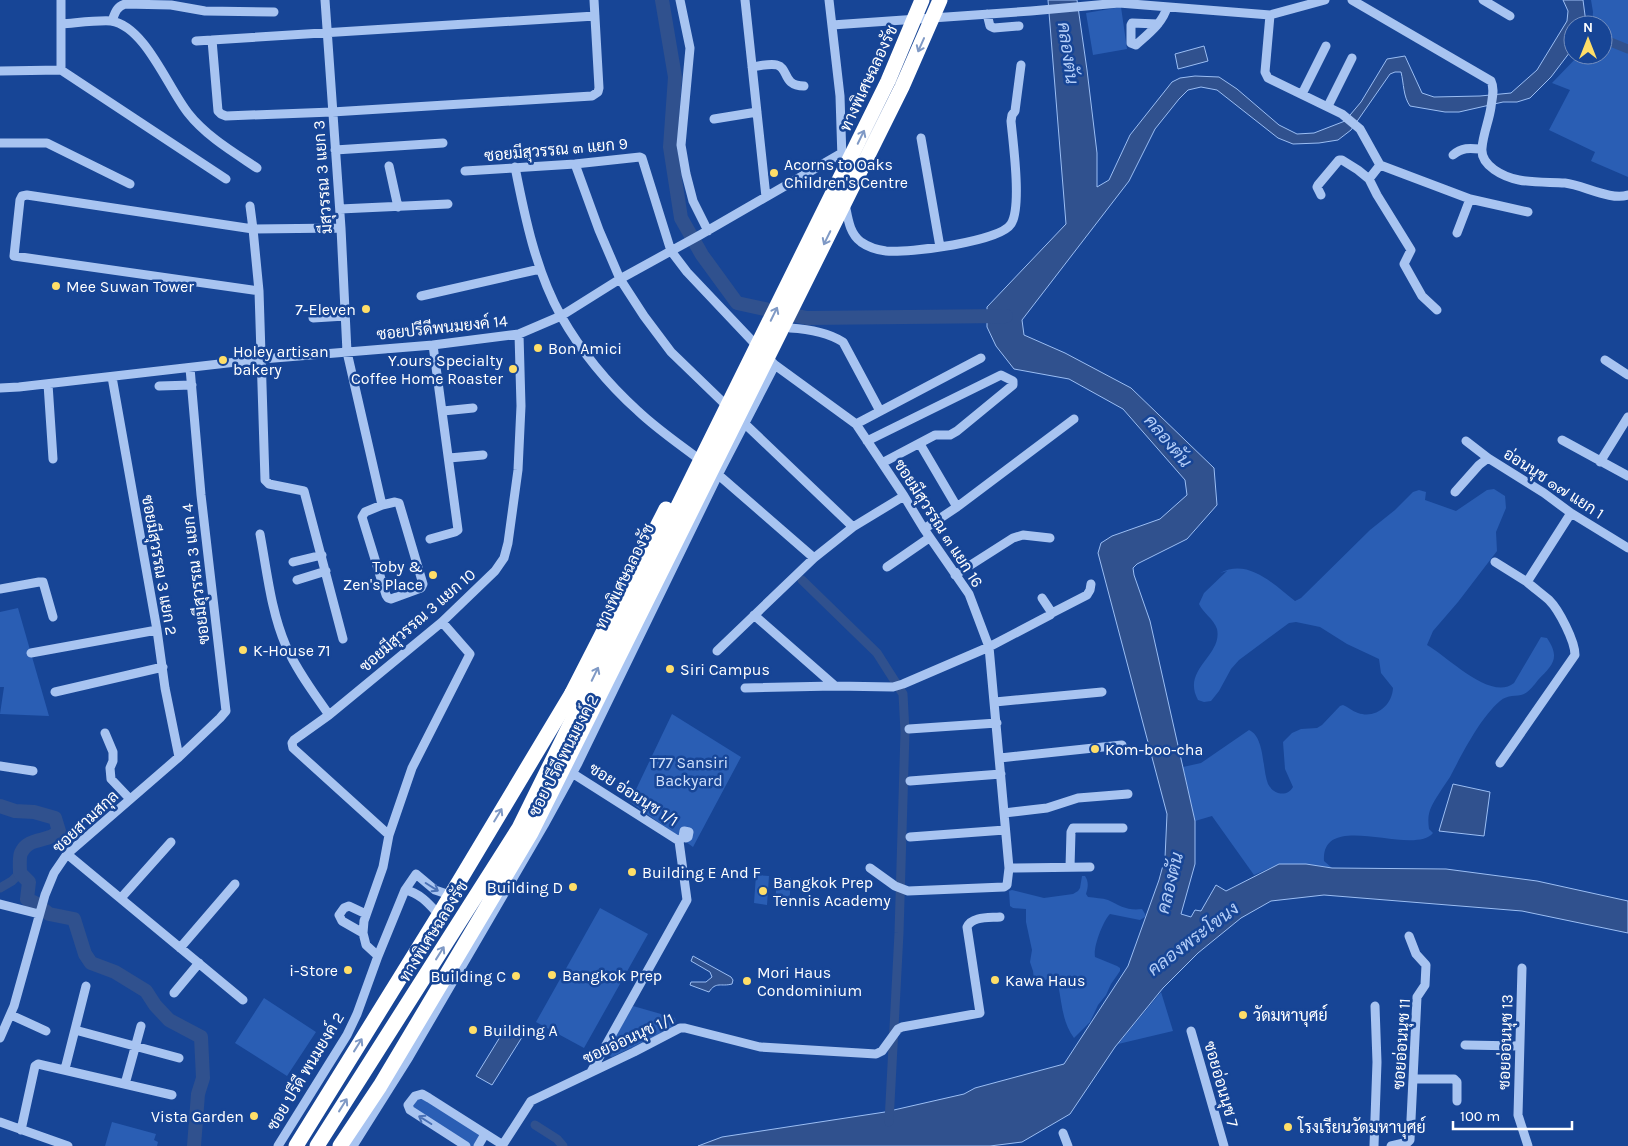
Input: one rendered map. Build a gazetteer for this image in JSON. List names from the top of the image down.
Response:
{
  "streets": {
    "highway": ["ทางพิเศษฉลองรัช"],
    "street": [
      "ซอยมีสุวรรณ ๓ แยก 9",
      "มีสุวรรณ 3 แยก 3",
      "ซอยปรีดีพนมยงค์ 14",
      "อ่อนนุช ๑๗ แยก 1",
      "ซอยมีสุวรรณ ๓ แยก 16",
      "ซอยมีสุวรรณ 3 แยก 2",
      "ซอยมีสุวรรณ 3 แยก 4",
      "ซอยมีสุวรรณ 3 แยก 10",
      "ซอย ปรีดี พนมยงค์ 2",
      "ซอย อ่อนนุช 1/1",
      "ซอยสามสกุล",
      "ซอยอ่อนนุช 1/1",
      "ซอยอ่อนนุช 13",
      "ซอยอ่อนนุช 11",
      "ซอยอ่อนนุช 7"
    ]
  },
  "crossings": [
    ["ซอยมีสุวรรณ ๓ แยก 9", "ซอยปรีดีพนมยงค์ 14"],
    ["ซอยมีสุวรรณ ๓ แยก 9", "ซอยมีสุวรรณ ๓ แยก 16"],
    ["มีสุวรรณ 3 แยก 3", "ซอยปรีดีพนมยงค์ 14"],
    ["ซอยปรีดีพนมยงค์ 14", "ซอยมีสุวรรณ ๓ แยก 16"],
    ["ซอยปรีดีพนมยงค์ 14", "ซอยมีสุวรรณ 3 แยก 2"],
    ["ซอยปรีดีพนมยงค์ 14", "ซอยมีสุวรรณ 3 แยก 4"],
    ["ซอยปรีดีพนมยงค์ 14", "ซอยมีสุวรรณ 3 แยก 10"],
    ["ซอยมีสุวรรณ ๓ แยก 16", "ซอย ปรีดี พนมยงค์ 2"],
    ["ซอยมีสุวรรณ 3 แยก 2", "ซอยมีสุวรรณ 3 แยก 4"],
    ["ซอยมีสุวรรณ 3 แยก 2", "ซอยสามสกุล"],
    ["ซอยมีสุวรรณ 3 แยก 4", "ซอยสามสกุล"],
    ["ซอย ปรีดี พนมยงค์ 2", "ซอย อ่อนนุช 1/1"],
    ["ซอย อ่อนนุช 1/1", "ซอยอ่อนนุช 1/1"]
  ],
  "water": ["คลองตัน", "คลองพระโขนง"],
  "parks": ["T77 Sansiri Backyard"],
  "places": [
    "Acorns to Oaks Children's Centre",
    "Mee Suwan Tower",
    "7-Eleven",
    "Bon Amici",
    "Holey artisan bakery",
    "Y.ours Specialty Coffee Home Roaster",
    "Toby & Zen's Place",
    "K-House 71",
    "Siri Campus",
    "Kom-boo-cha",
    "Building E And F",
    "Building D",
    "Bangkok Prep Tennis Academy",
    "i-Store",
    "Bangkok Prep",
    "Building C",
    "Kawa Haus",
    "Mori Haus Condominium",
    "วัดมหาบุศย์",
    "Building A",
    "Vista Garden",
    "โรงเรียนวัดมหาบุศย์"
  ],
  "scale_bar": "100 m",
  "north": "top"
}
